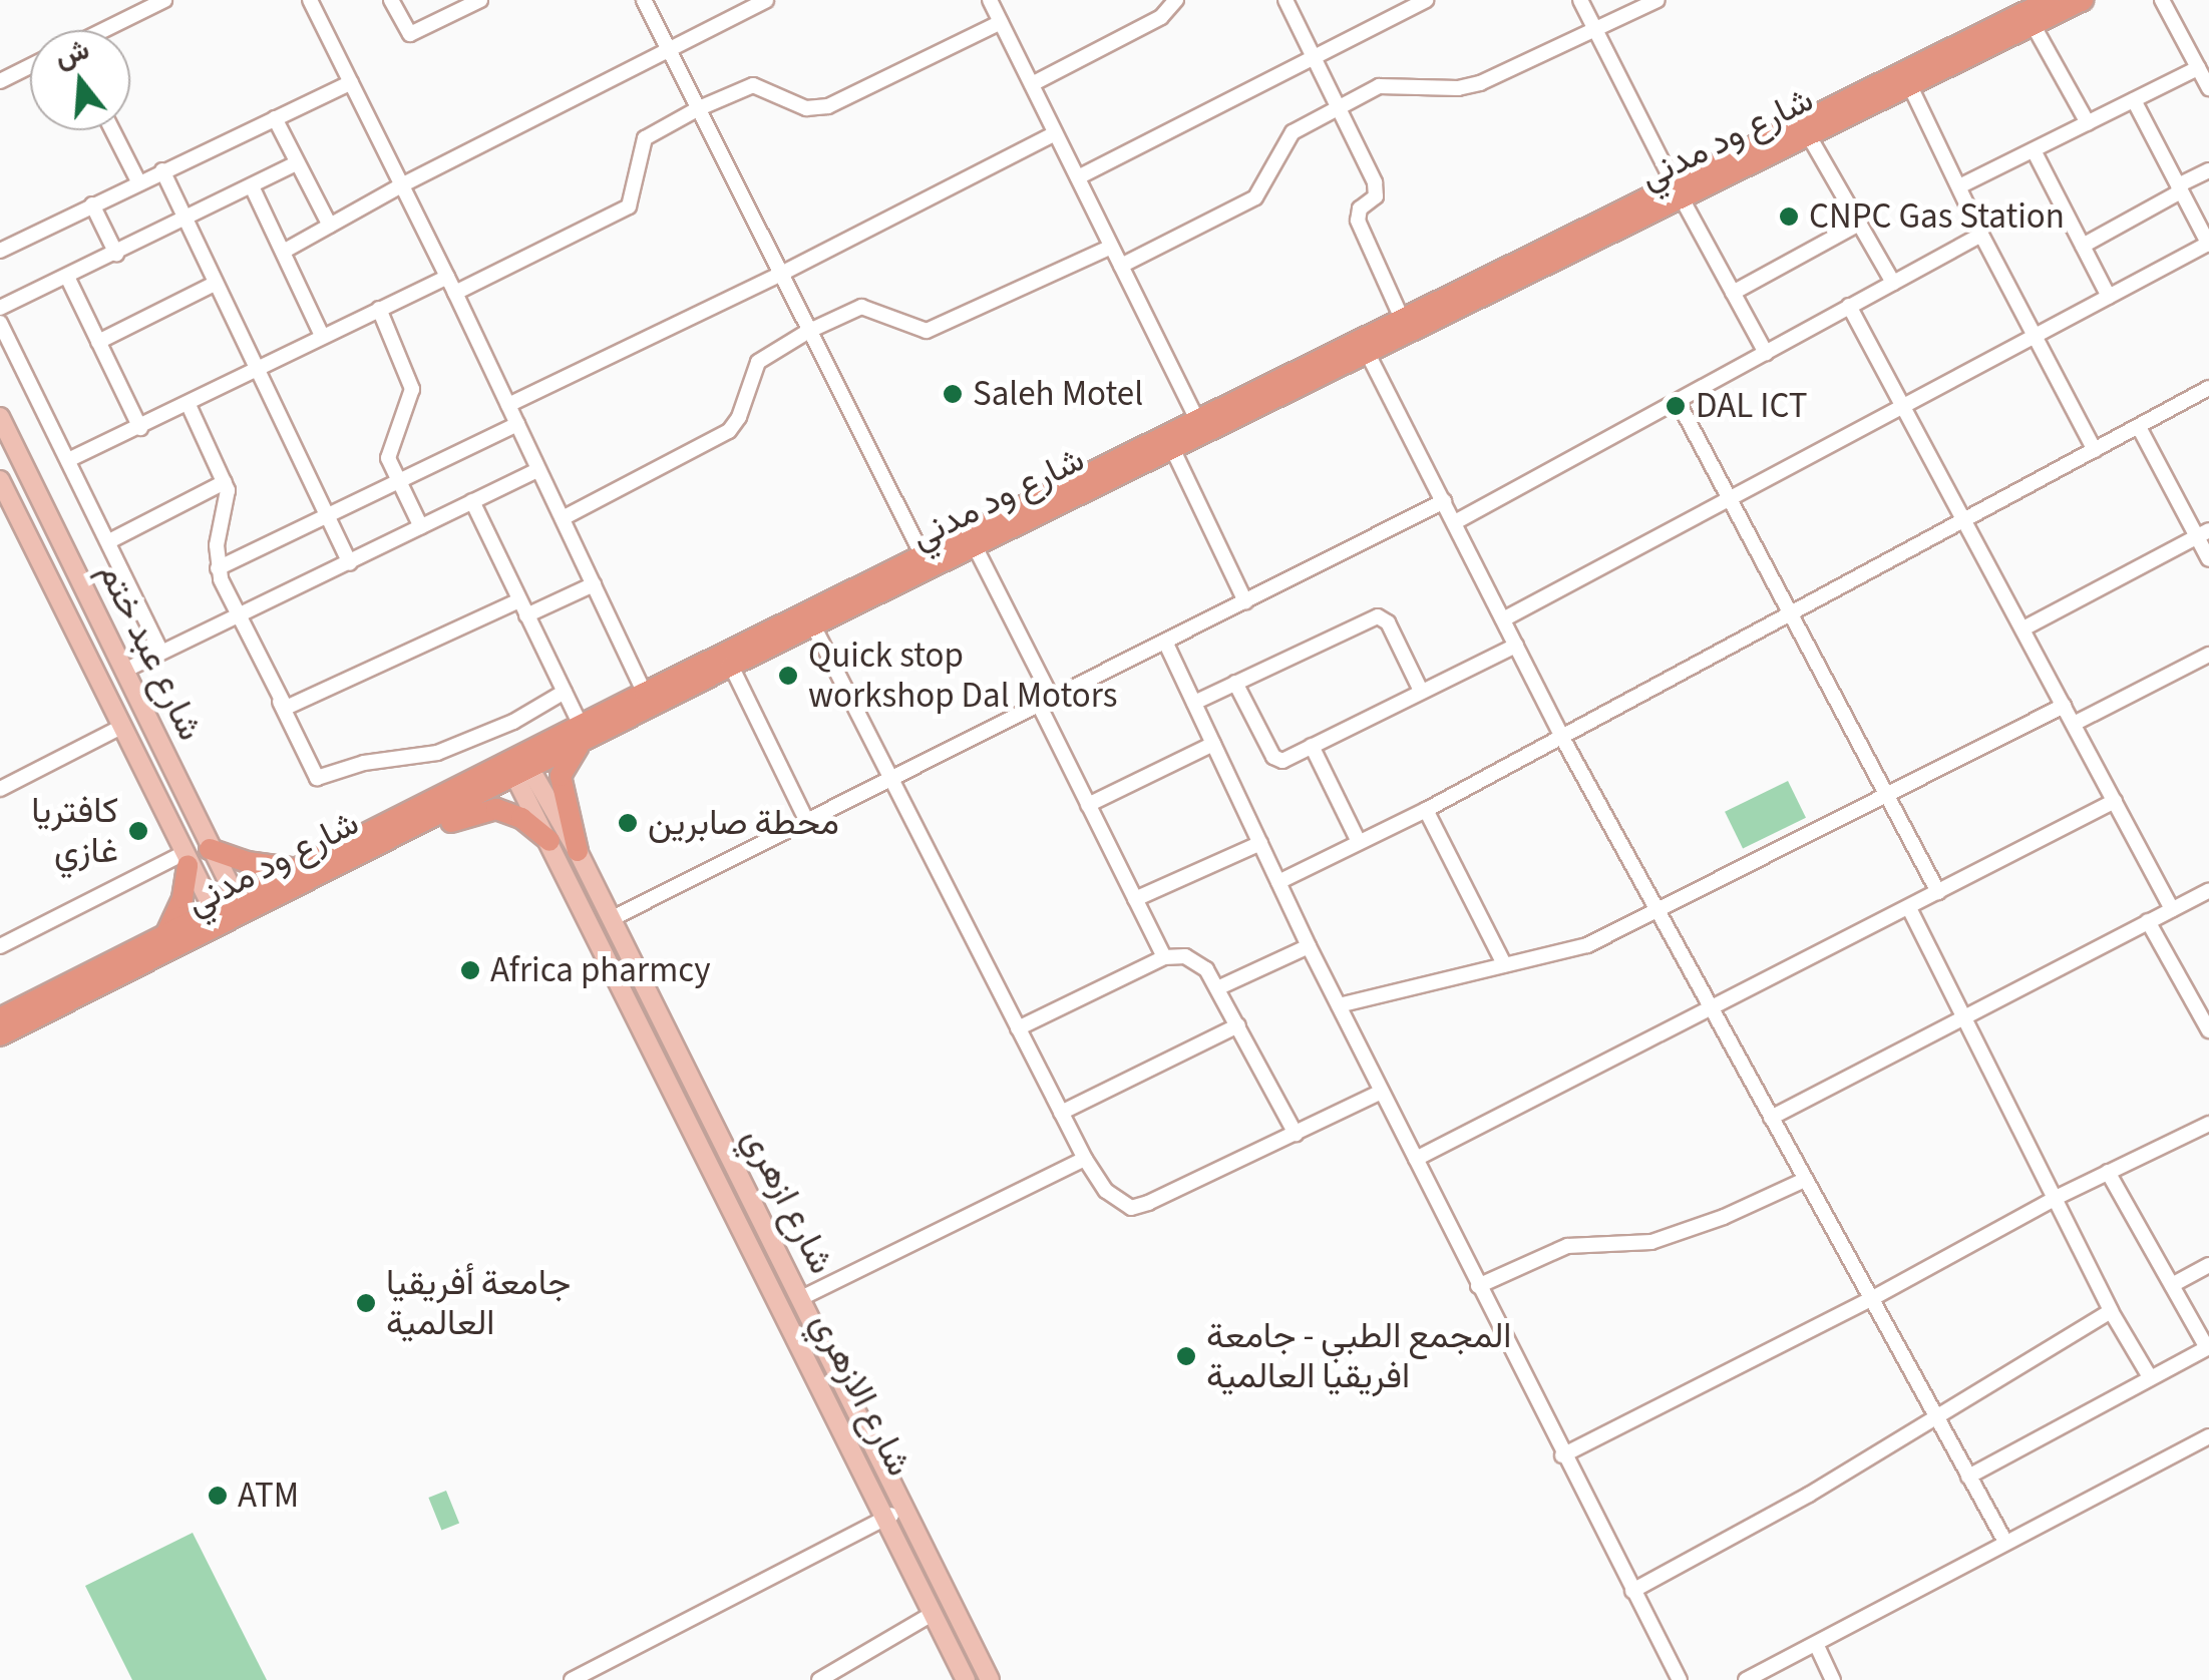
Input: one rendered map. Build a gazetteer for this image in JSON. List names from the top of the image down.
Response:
{
  "streets": {
    "highway": ["شارع ود مدني"],
    "main road": ["شارع عبد ختم", "شارع ازهري", "شارع الازهري"]
  },
  "crossings": [
    ["شارع ود مدني", "شارع عبد ختم"],
    ["شارع ود مدني", "شارع ازهري"],
    ["شارع ود مدني", "شارع الازهري"],
    ["شارع ازهري", "شارع الازهري"]
  ],
  "places": [
    "CNPC Gas Station",
    "Saleh Motel",
    "DAL ICT",
    "Quick stop workshop Dal Motors",
    "محطة صابرين",
    "كافتريا غازي",
    "Africa pharmcy",
    "جامعة أفريقيا العالمية",
    "المجمع الطبي - جامعة افريقيا العالمية",
    "ATM"
  ],
  "north": "top"
}
